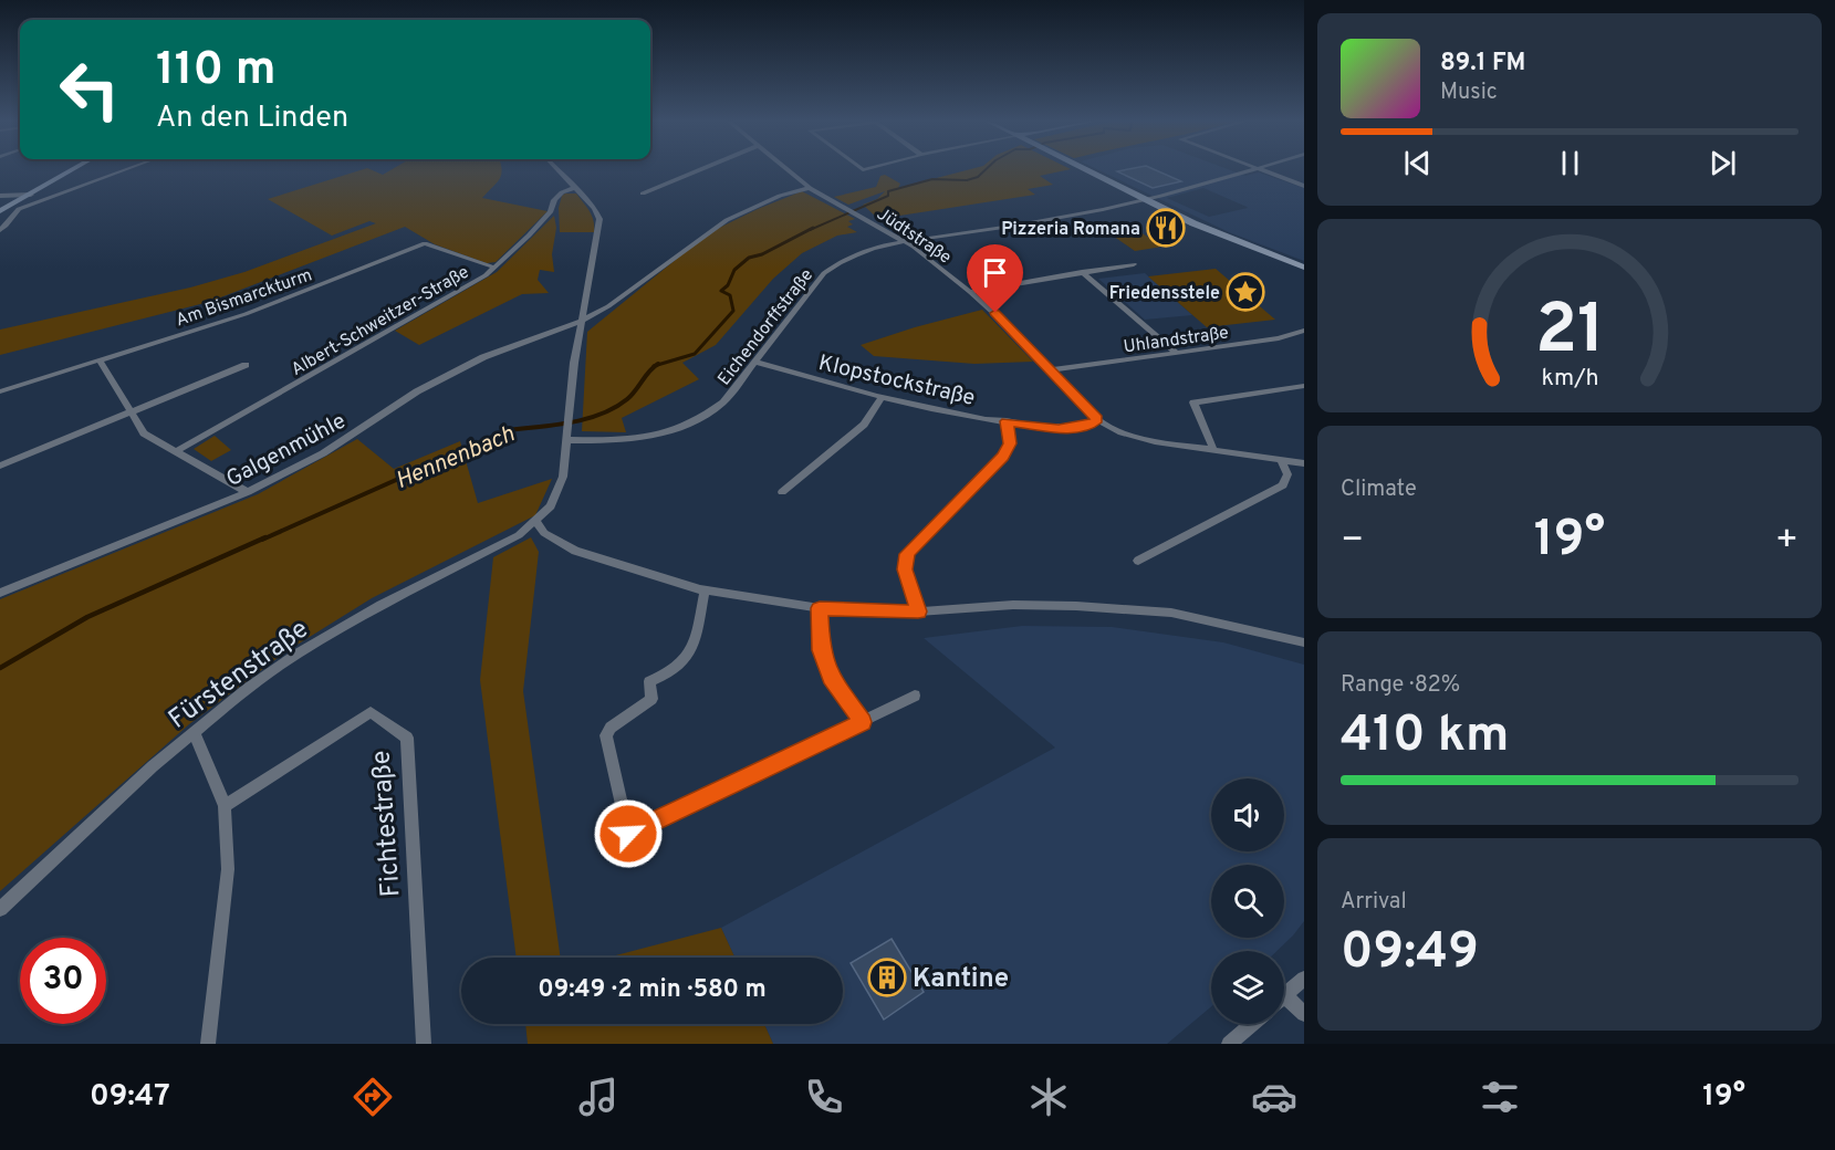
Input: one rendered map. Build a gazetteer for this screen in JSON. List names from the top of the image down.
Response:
{
  "streets": {
    "street": [
      "Jüdtstraße",
      "Am Bismarckturm",
      "Albert-Schweitzer-Straße",
      "Eichendorffstraße",
      "Uhlandstraße",
      "Klopstockstraße",
      "Galgenmühle",
      "Fürstenstraße",
      "Fichtestraße"
    ]
  },
  "crossings": [
    ["Jüdtstraße", "Eichendorffstraße"],
    ["Jüdtstraße", "Uhlandstraße"],
    ["Jüdtstraße", "Klopstockstraße"],
    ["Jüdtstraße", "Galgenmühle"],
    ["Am Bismarckturm", "Albert-Schweitzer-Straße"],
    ["Albert-Schweitzer-Straße", "Fürstenstraße"],
    ["Eichendorffstraße", "Klopstockstraße"],
    ["Eichendorffstraße", "Fürstenstraße"],
    ["Galgenmühle", "Fürstenstraße"]
  ],
  "water": ["Hennenbach"],
  "places": {
    "restaurant": ["Pizzeria Romana"],
    "place": ["Friedensstele"],
    "building": ["Kantine"]
  },
  "page": {
    "turn": ["110 m", "An den Linden"],
    "song": ["89.1 FM", "Music"],
    "tile": [
      "Climate",
      ["Range · 82%", "410 km"],
      ["Arrival", "09:49"]
    ],
    "heat": ["−", "19°", "+"],
    "limit": "30",
    "trip": "09:49 · 2 min · 580 m",
    "tabs": ["09:47", "19°"],
    "gauge": ["21", "km/h"]
  }
}
